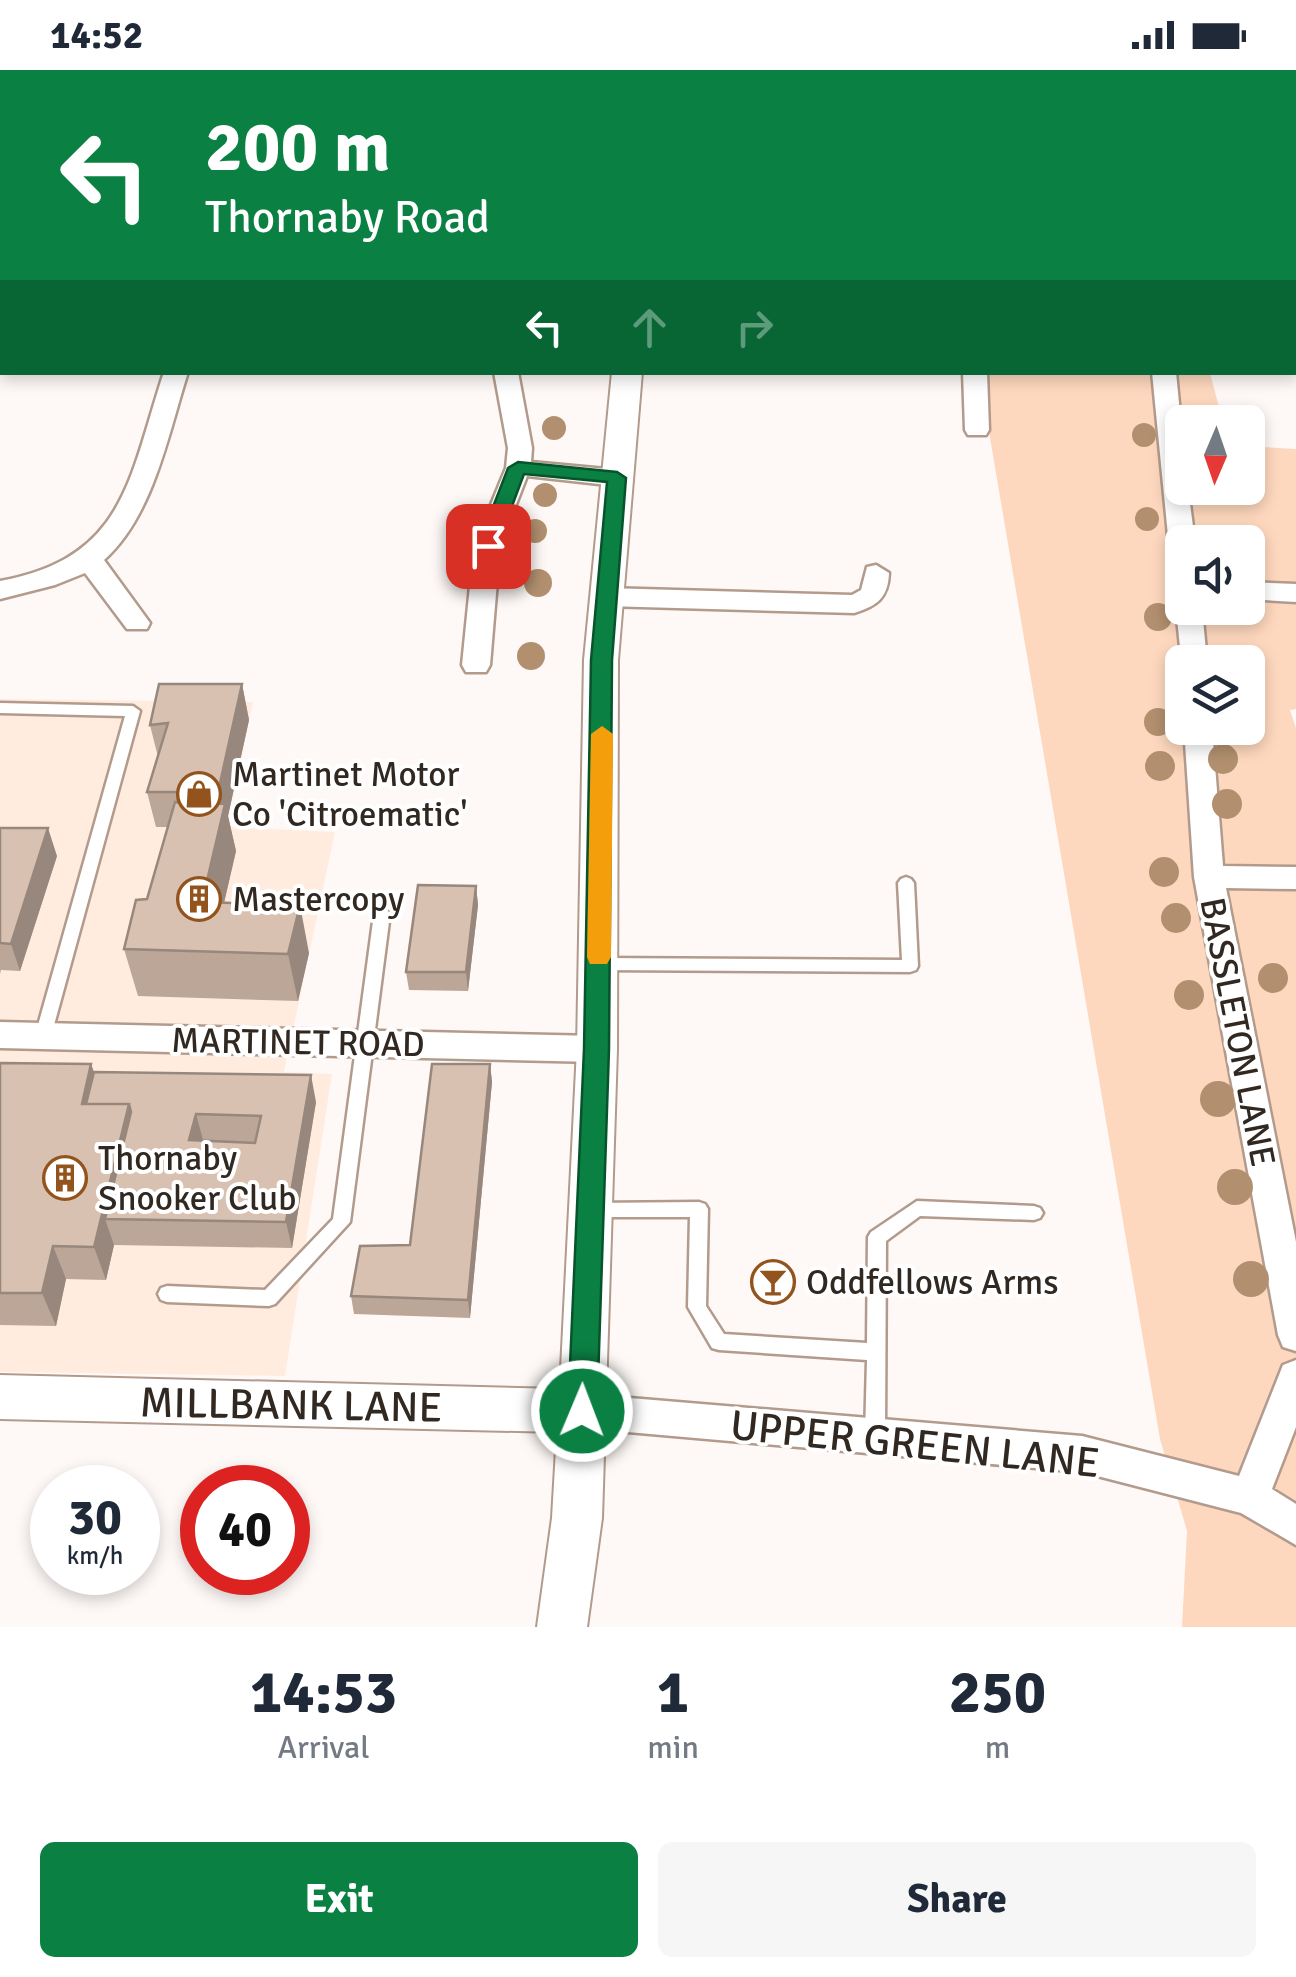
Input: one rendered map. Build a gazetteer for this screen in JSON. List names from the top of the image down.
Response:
{
  "streets": {
    "street": [
      "BASSLETON LANE",
      "MARTINET ROAD",
      "MILLBANK LANE",
      "UPPER GREEN LANE"
    ]
  },
  "crossings": [
    ["MILLBANK LANE", "UPPER GREEN LANE"]
  ],
  "places": {
    "shop": ["Martinet Motor Co 'Citroematic'"],
    "building": ["Mastercopy", "Thornaby Snooker Club"],
    "bar": ["Oddfellows Arms"]
  },
  "north": "bottom",
  "page": {
    "status": "14:52",
    "turn": ["200 m", "Thornaby Road"],
    "speed": "30 km/h",
    "limit": "40",
    "eta": [
      "14:53",
      "Arrival",
      "1",
      "min",
      "250",
      "m"
    ],
    "buttons": ["Exit", "Share"]
  }
}
